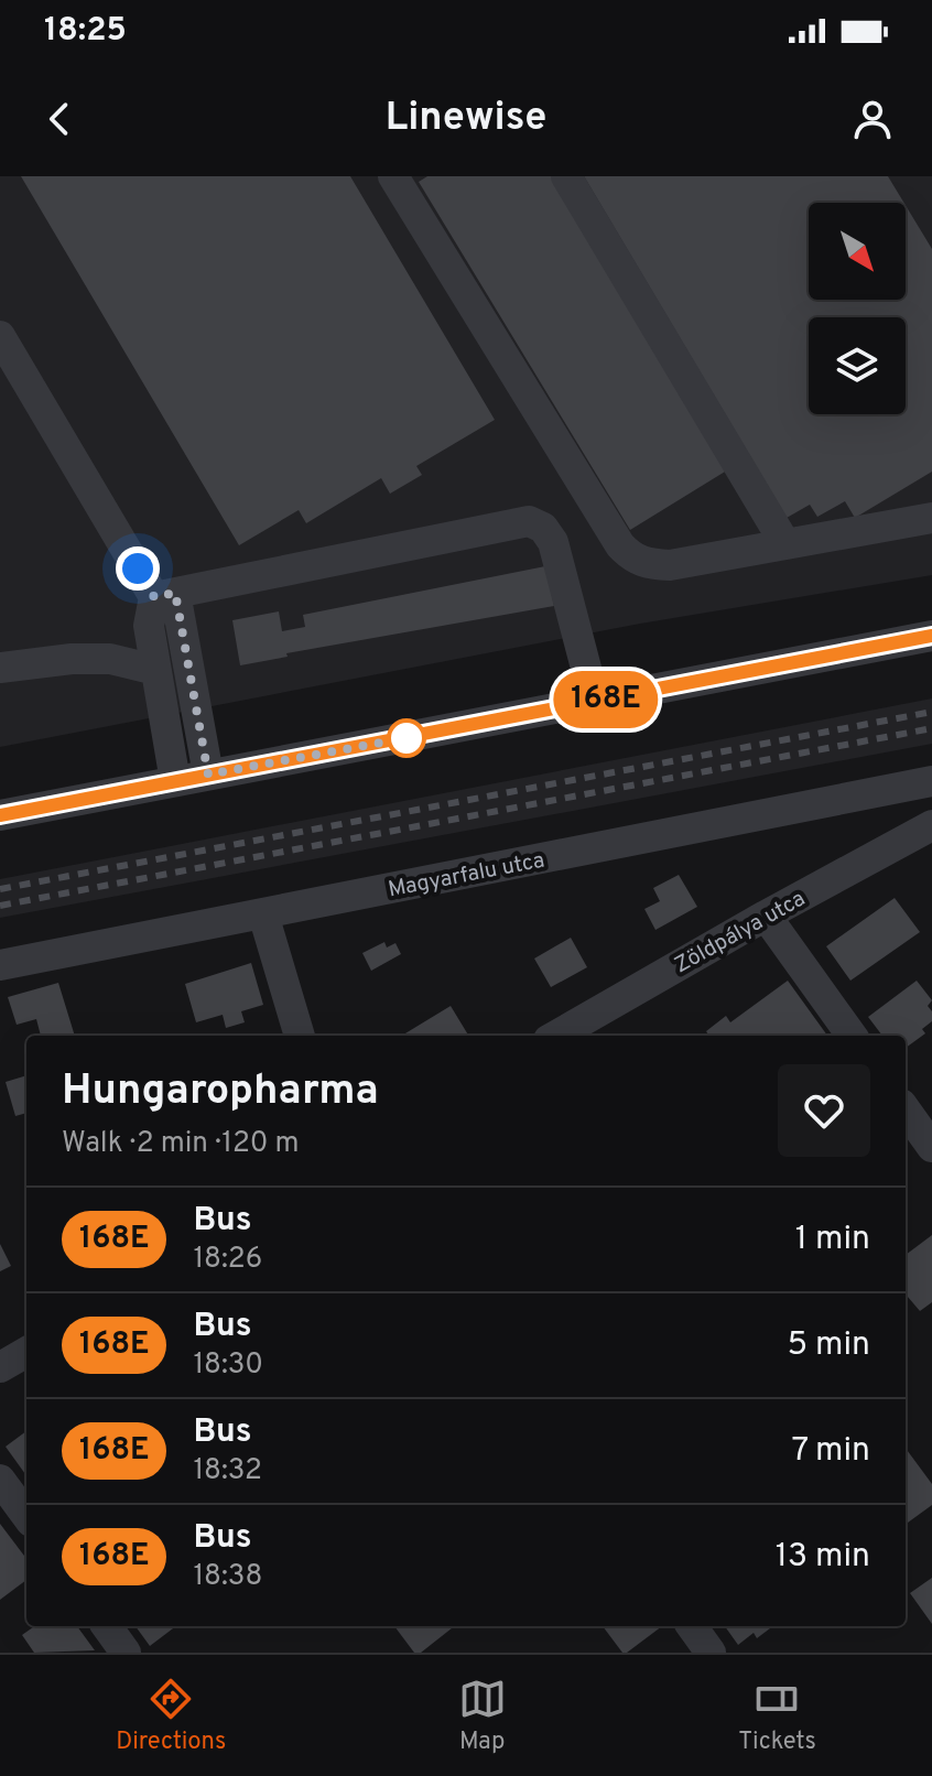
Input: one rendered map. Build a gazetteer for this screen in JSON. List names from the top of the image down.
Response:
{
  "streets": {
    "street": ["Magyarfalu utca", "Zöldpálya utca"]
  },
  "lines": ["bus line 168E"],
  "north": "bottom right",
  "page": {
    "status": "18:25",
    "header": "Linewise",
    "on_map": "168E",
    "heading": ["Hungaropharma", "Walk · 2 min · 120 m"],
    "list": [
      {
        "mark": "168E",
        "name": "Bus",
        "note": "18:26",
        "value": "1 min"
      },
      {
        "mark": "168E",
        "name": "Bus",
        "note": "18:30",
        "value": "5 min"
      },
      {
        "mark": "168E",
        "name": "Bus",
        "note": "18:32",
        "value": "7 min"
      },
      {
        "mark": "168E",
        "name": "Bus",
        "note": "18:38",
        "value": "13 min"
      }
    ],
    "tabs": ["Directions", "Map", "Tickets"]
  }
}
